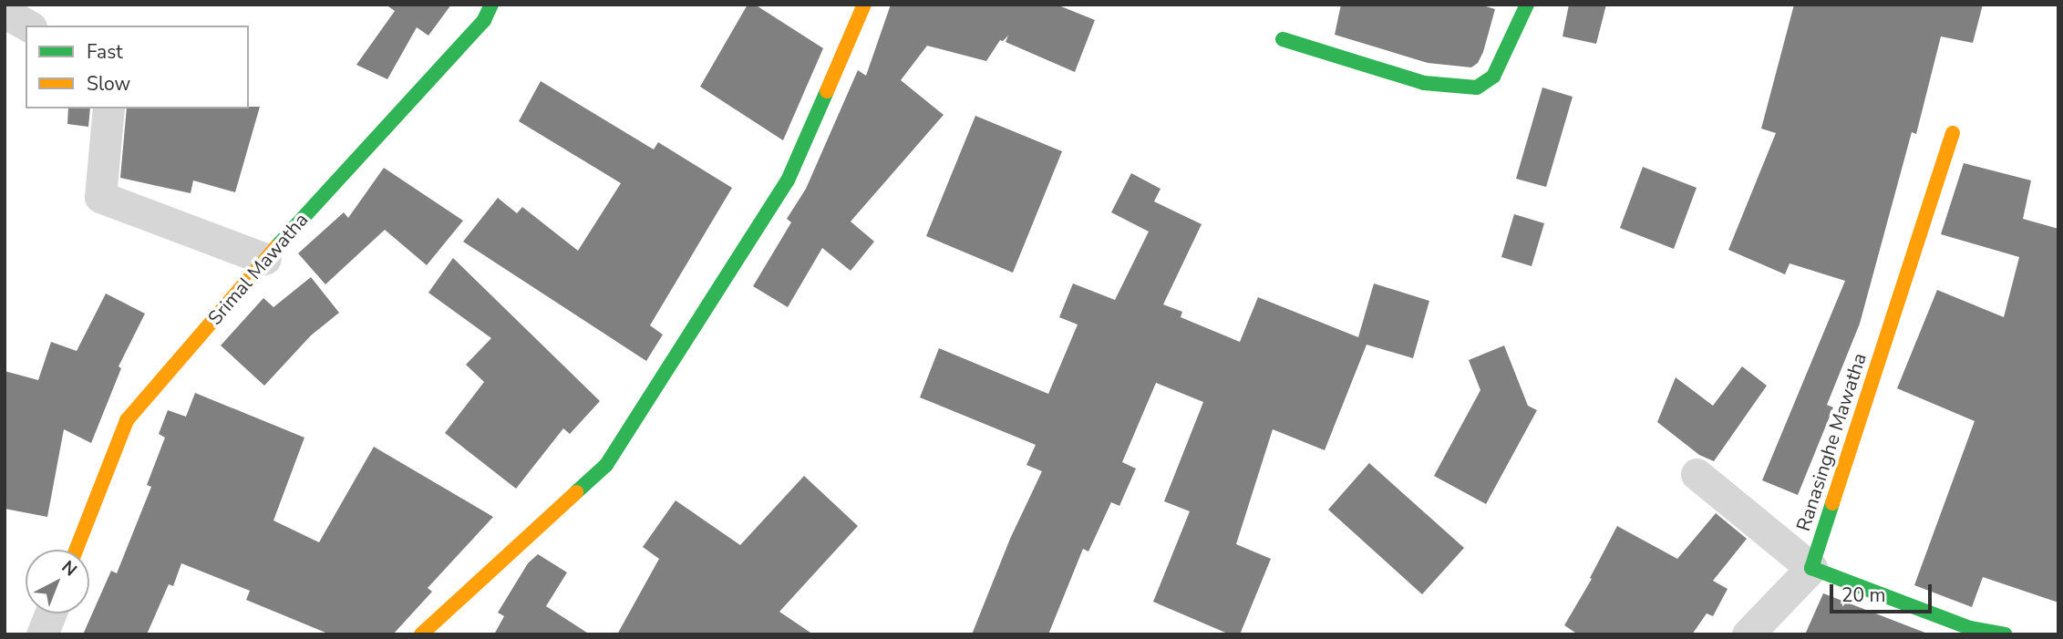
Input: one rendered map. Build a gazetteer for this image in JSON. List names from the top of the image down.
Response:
{
  "streets": {
    "street": ["Srimal Mawatha", "Ranasinghe Mawatha"]
  },
  "legend": ["Fast", "Slow"],
  "scale_bar": "20 m",
  "north": "top right"
}
